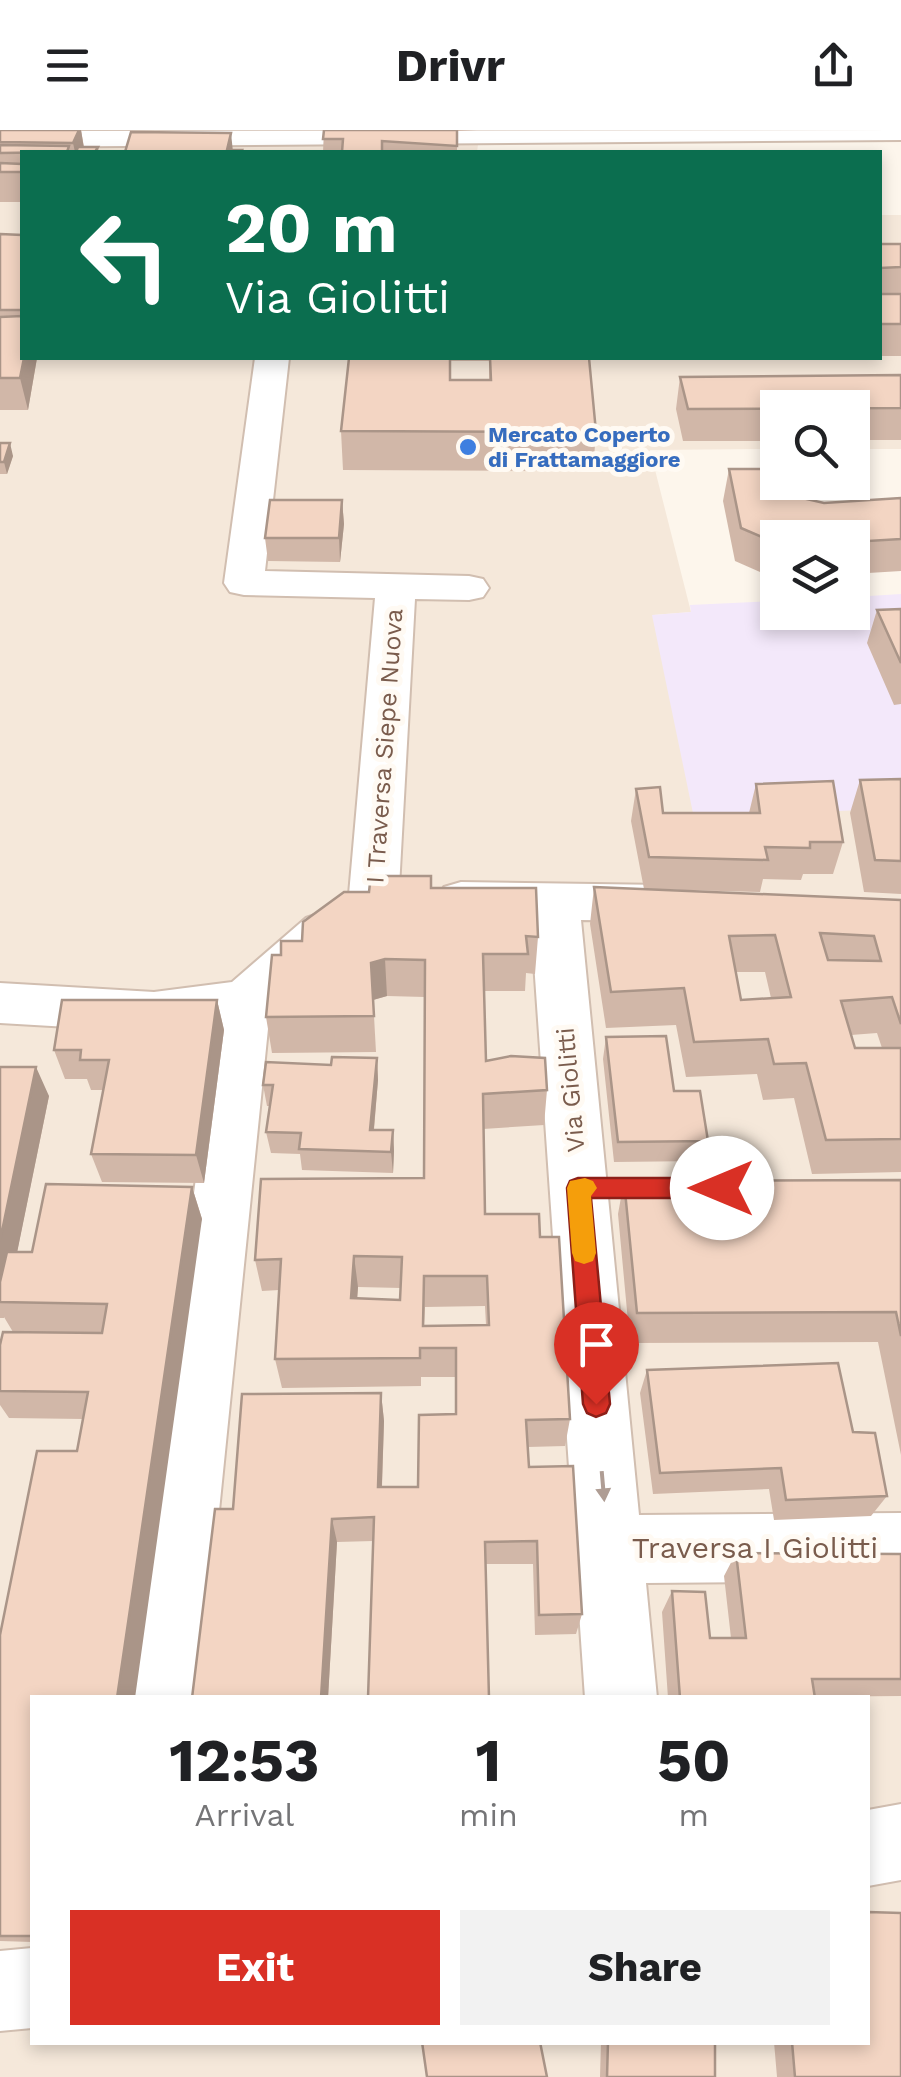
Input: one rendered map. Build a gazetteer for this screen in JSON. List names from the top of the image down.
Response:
{
  "streets": {
    "street": ["I Traversa Siepe Nuova", "Via Giolitti", "Traversa I Giolitti"]
  },
  "crossings": [
    ["I Traversa Siepe Nuova", "Via Giolitti"],
    ["Via Giolitti", "Traversa I Giolitti"]
  ],
  "places": ["Mercato Coperto di Frattamaggiore"],
  "page": {
    "header": "Drivr",
    "turn": ["20 m", "Via Giolitti"],
    "eta": [
      "12:53",
      "Arrival",
      "1",
      "min",
      "50",
      "m"
    ],
    "buttons": ["Exit", "Share"]
  }
}
